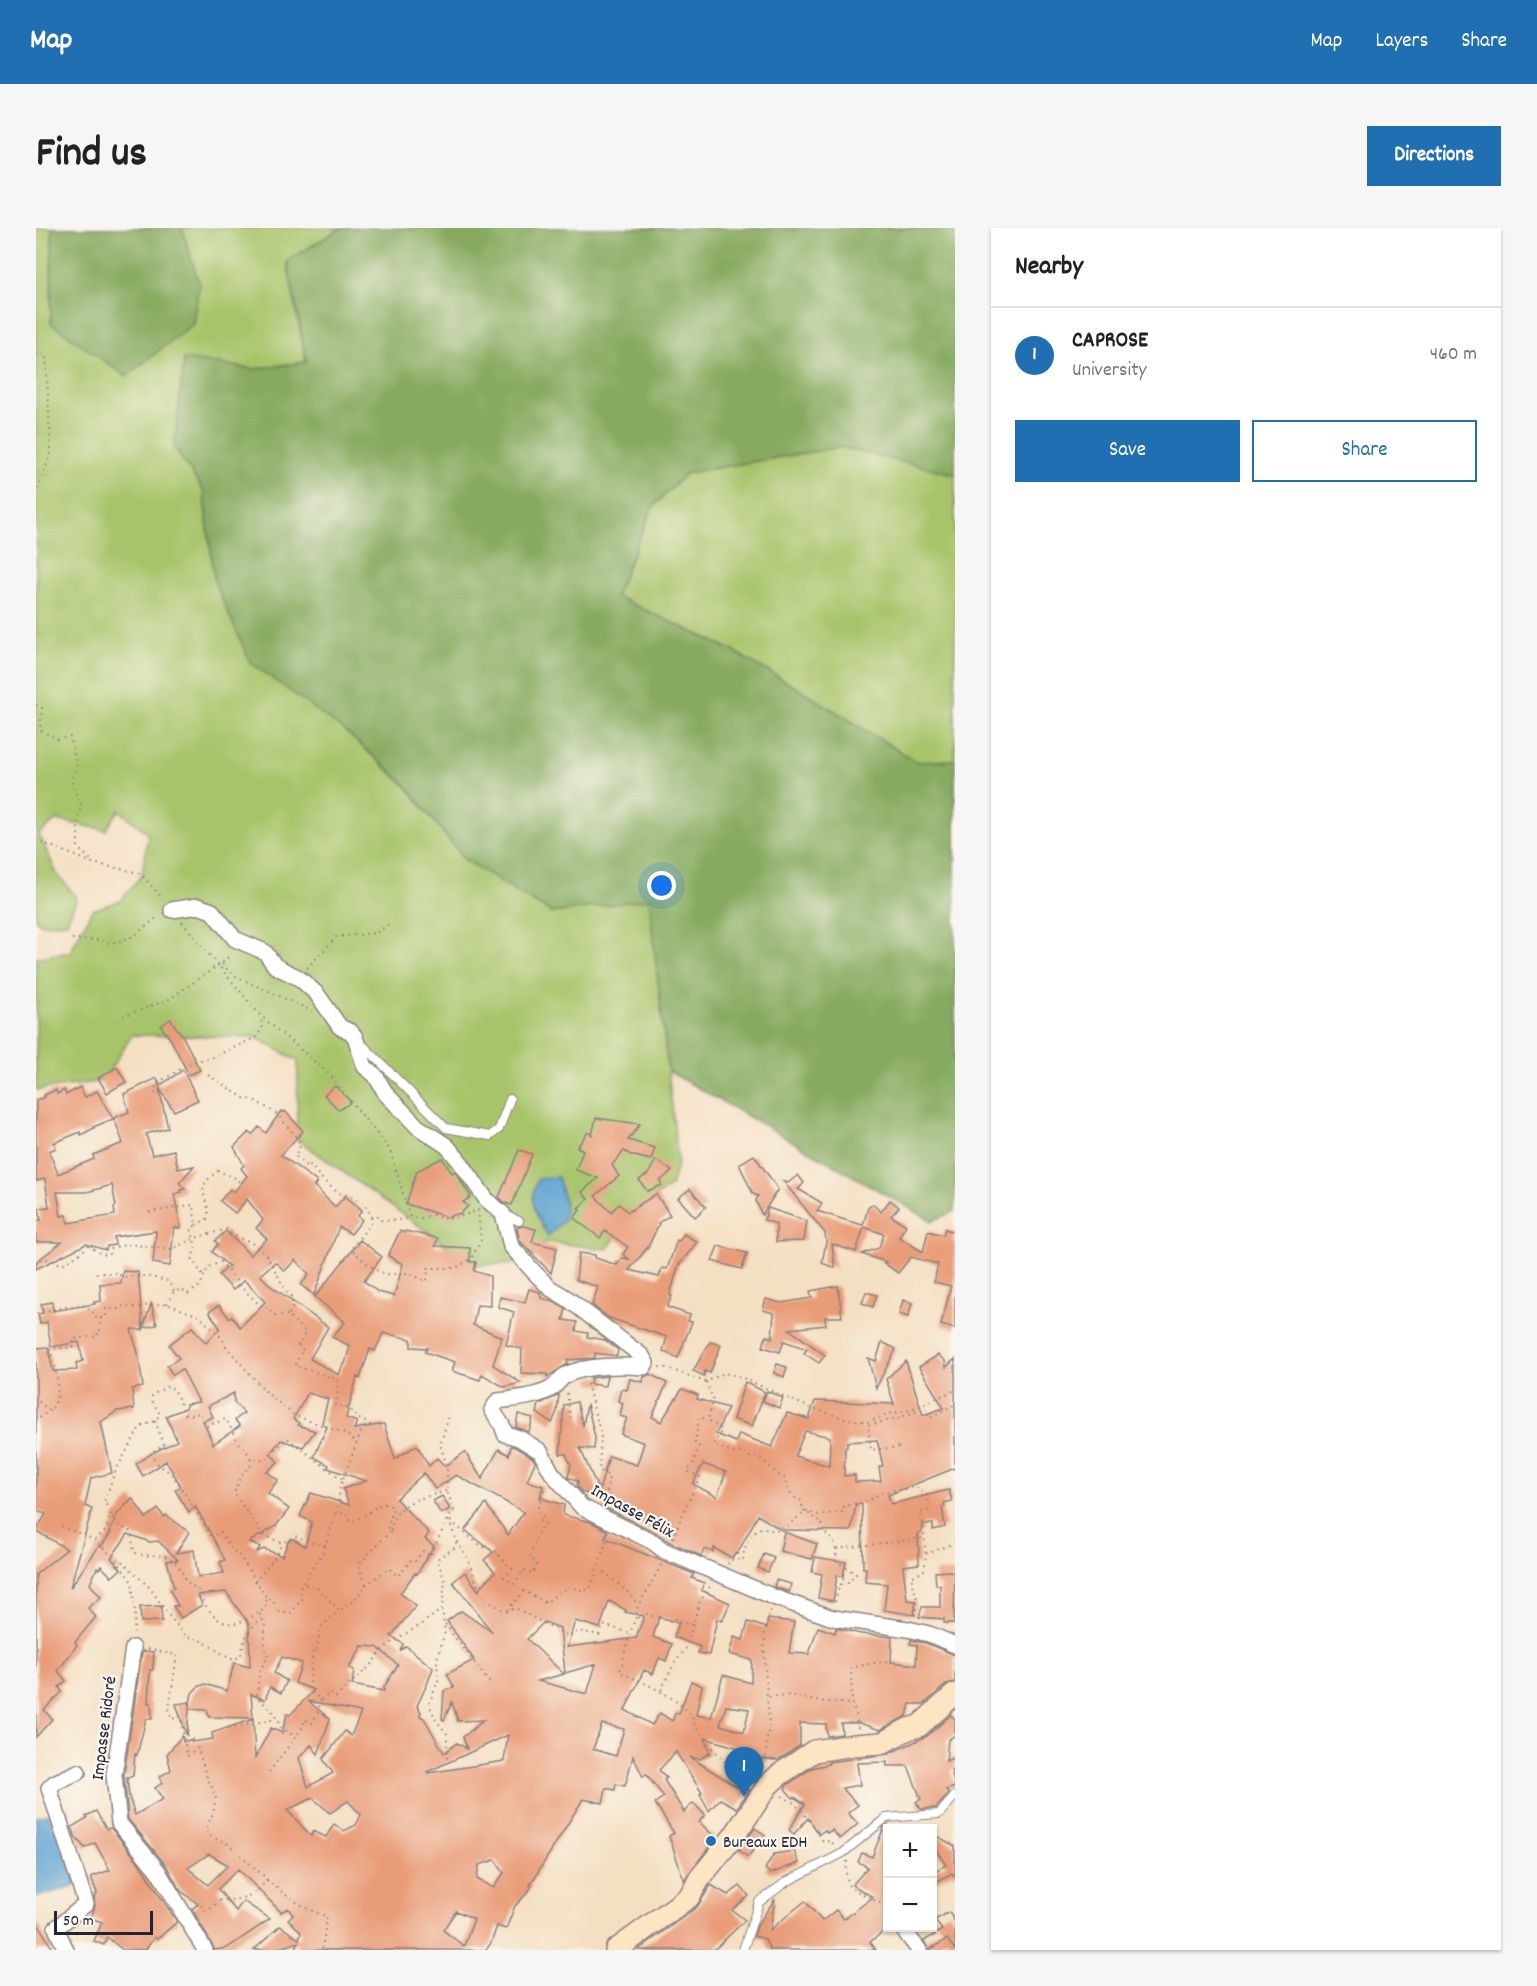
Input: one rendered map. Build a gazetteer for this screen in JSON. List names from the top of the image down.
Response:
{
  "streets": {
    "street": ["Impasse Félix", "Impasse Ridoré"]
  },
  "places": ["Bureaux EDH"],
  "scale_bar": "50 m",
  "page": {
    "header": "Map",
    "nav": ["Map", "Layers", "Share"],
    "title": "Find us",
    "buttons": [
      "Directions",
      ["Save", "Share"]
    ],
    "heading": "Nearby",
    "list": [
      {
        "mark": "1",
        "name": "CAPROSE",
        "note": "University",
        "value": "460 m"
      }
    ],
    "pins": "1",
    "map_buttons": ["+", "−"],
    "scale": "50 m"
  }
}
